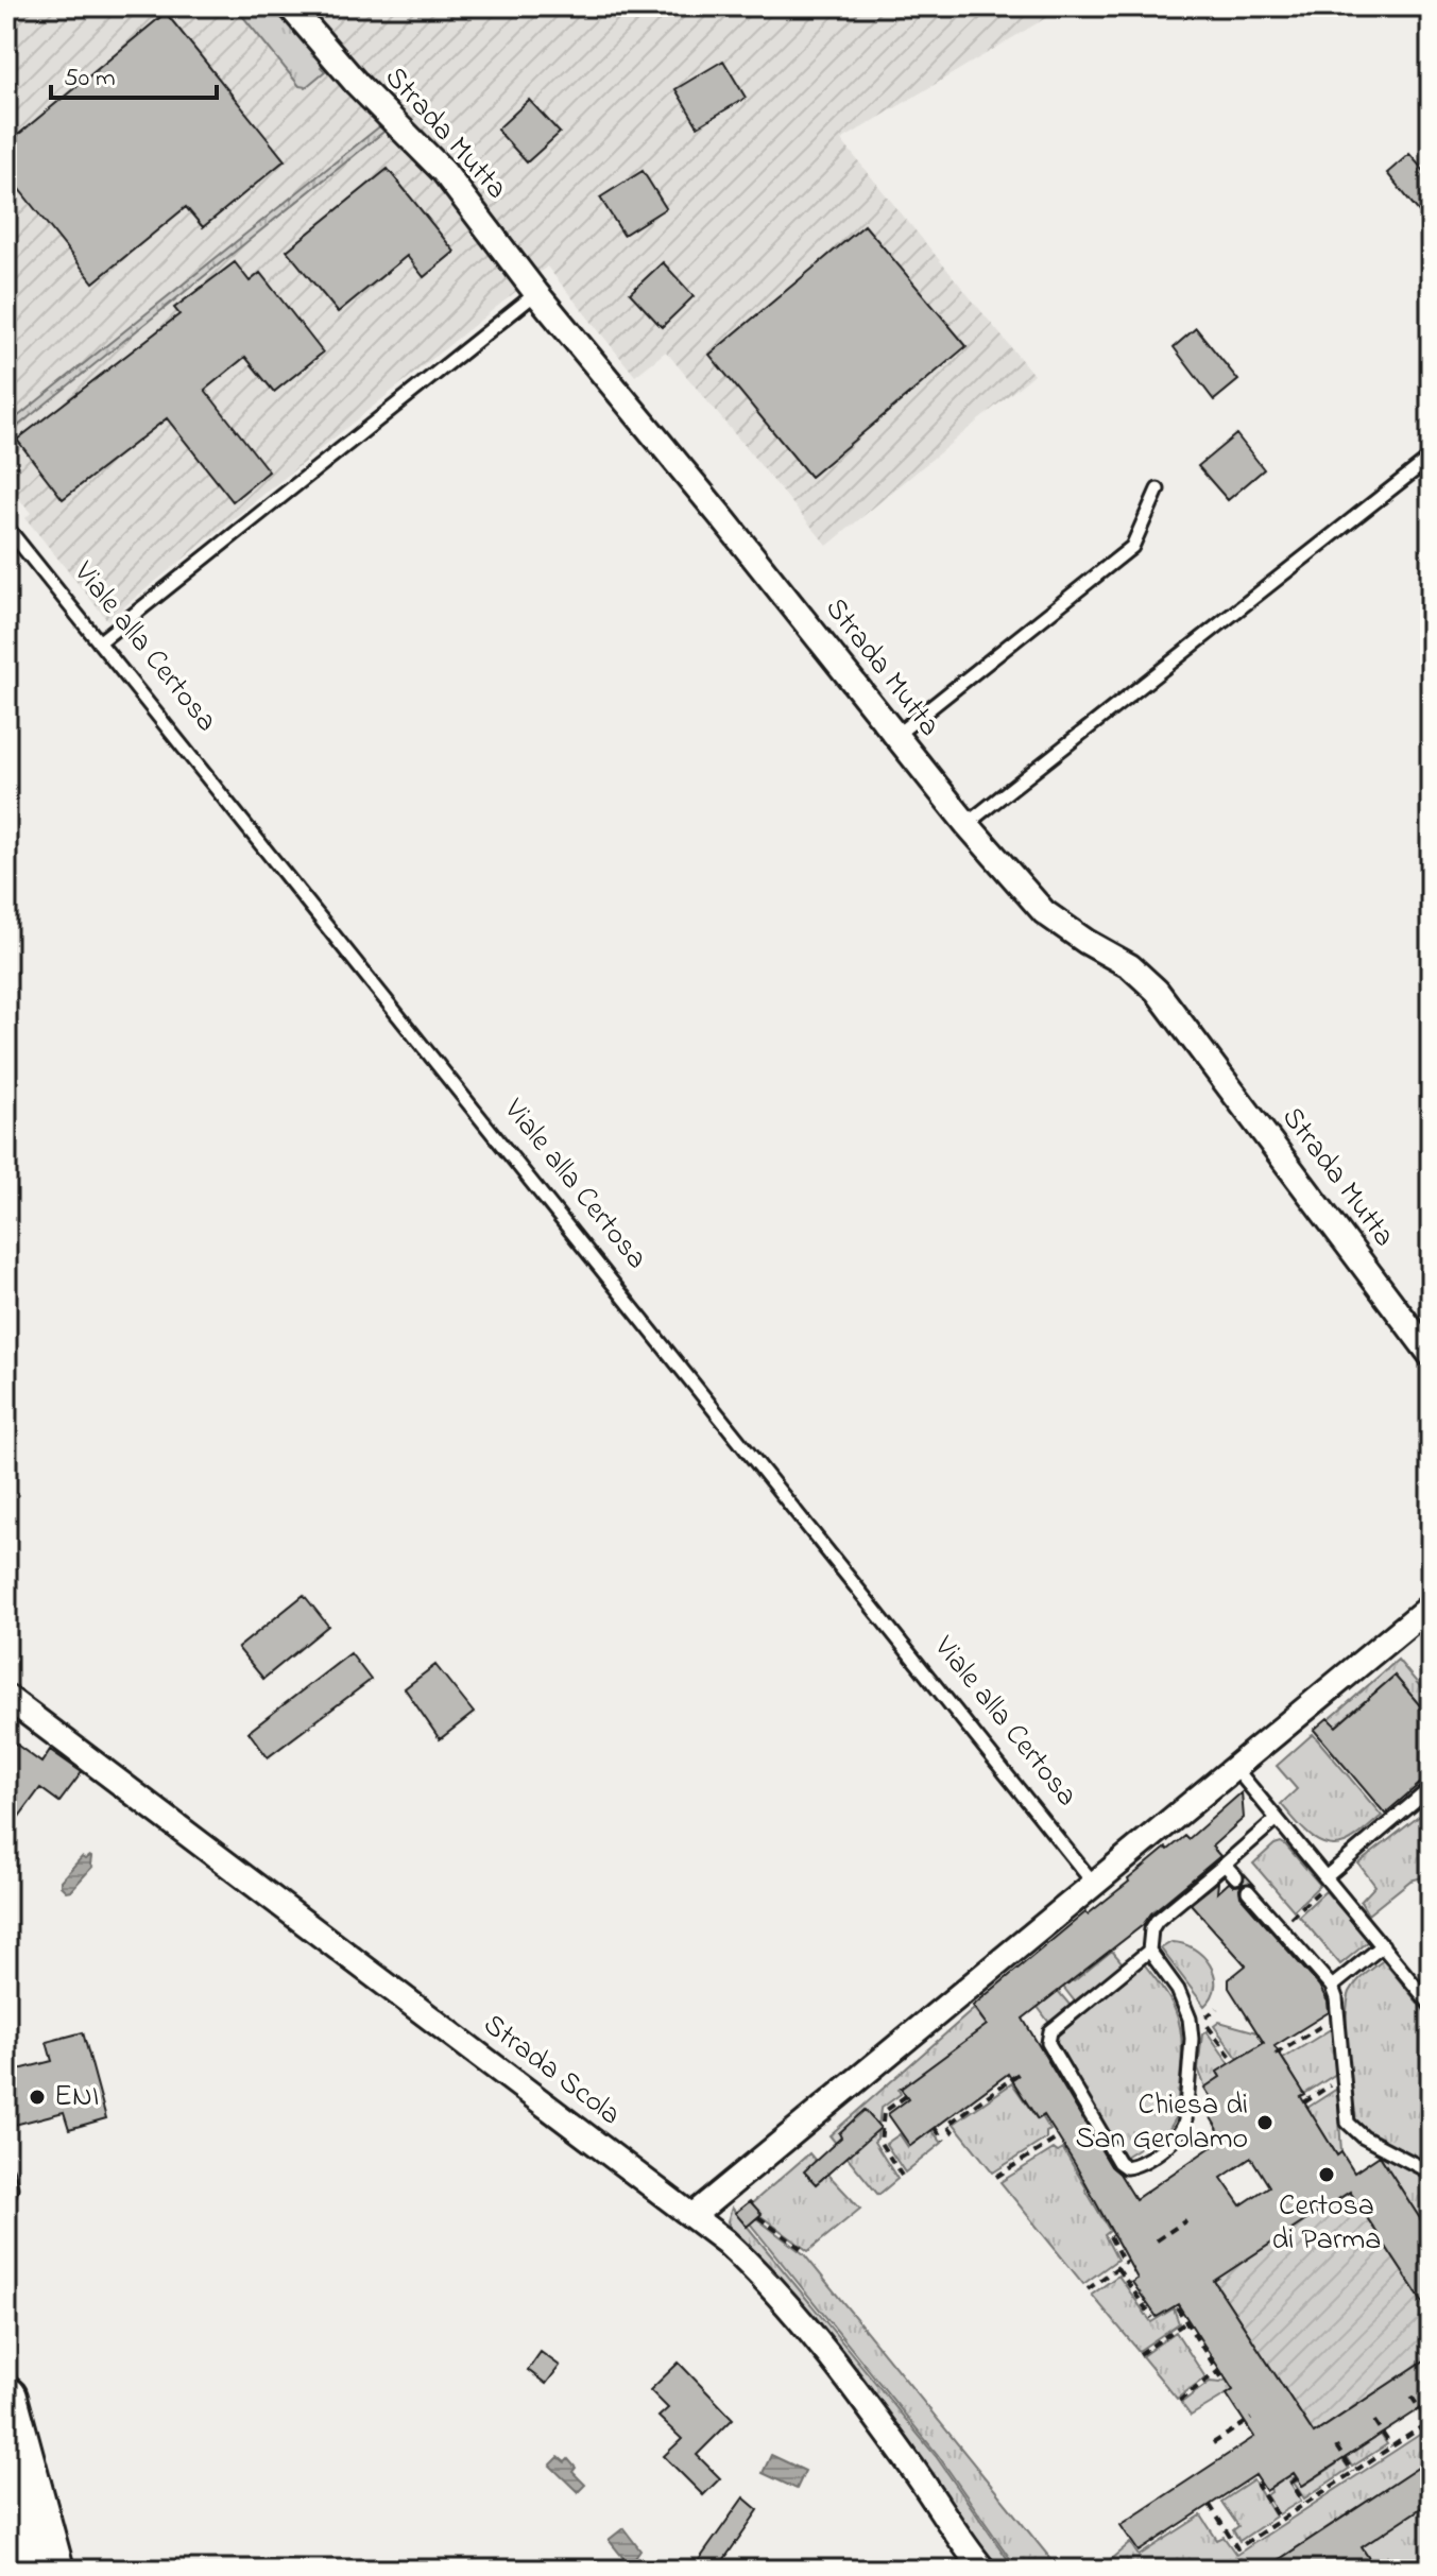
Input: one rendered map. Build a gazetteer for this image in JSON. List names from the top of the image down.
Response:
{
  "streets": {
    "street": ["Strada Mutta", "Strada Scola"],
    "lane": ["Viale alla Certosa"]
  },
  "places": ["ENI", "Chiesa di San Gerolamo", "Certosa di Parma"],
  "scale_bar": "50 m"
}
